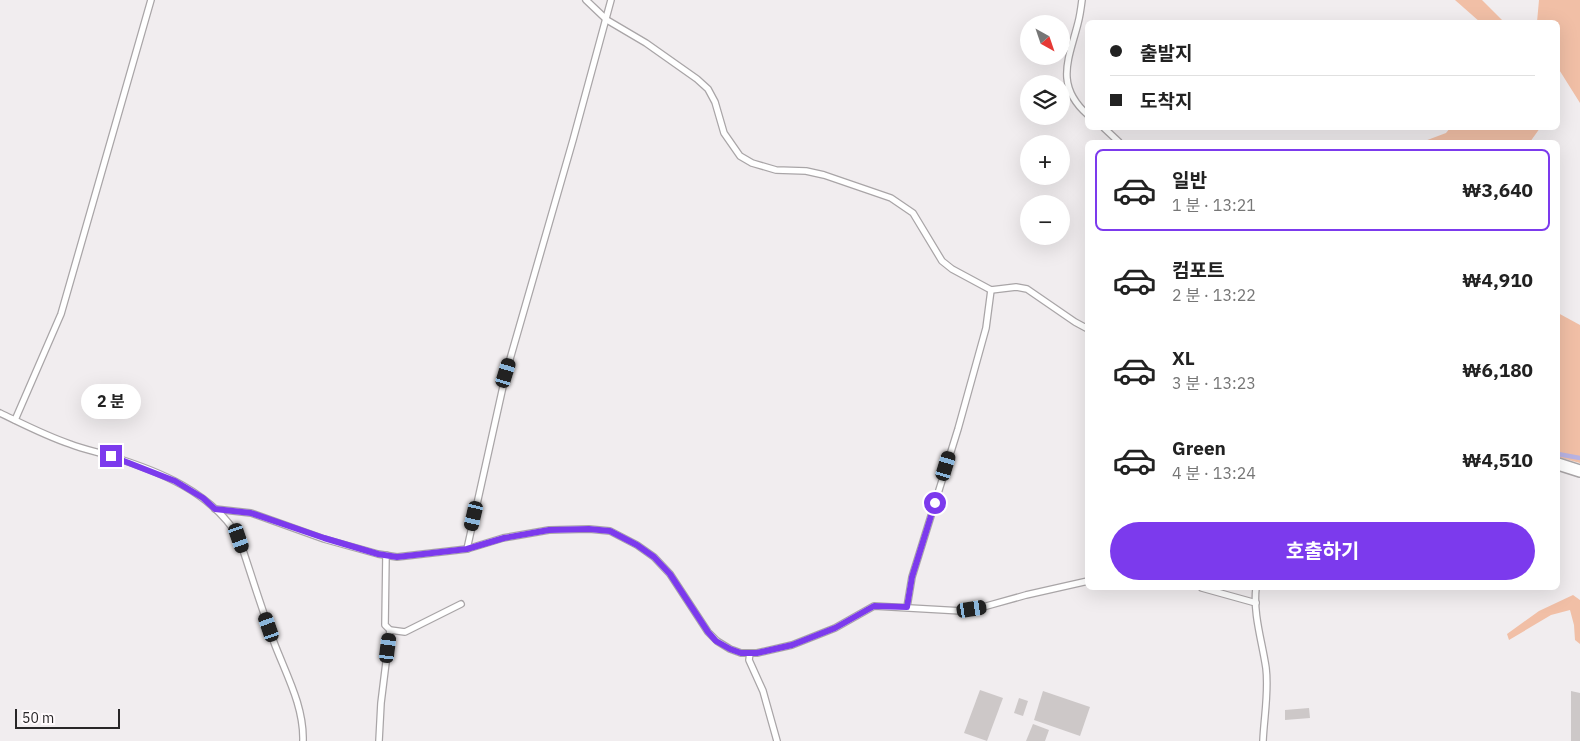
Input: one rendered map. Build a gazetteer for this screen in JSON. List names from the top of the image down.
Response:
{
  "scale_bar": "50 m",
  "north": "bottom right",
  "page": {
    "map_buttons": ["+", "−"],
    "banner": ["출발지", "도착지"],
    "list": [
      {
        "name": "일반",
        "note": "1 분 · 13:21",
        "value": "₩3,640"
      },
      {
        "name": "컴포트",
        "note": "2 분 · 13:22",
        "value": "₩4,910"
      },
      {
        "name": "XL",
        "note": "3 분 · 13:23",
        "value": "₩6,180"
      },
      {
        "name": "Green",
        "note": "4 분 · 13:24",
        "value": "₩4,510"
      }
    ],
    "bubble": "2 분",
    "buttons": "호출하기",
    "scale": "50 m"
  }
}
